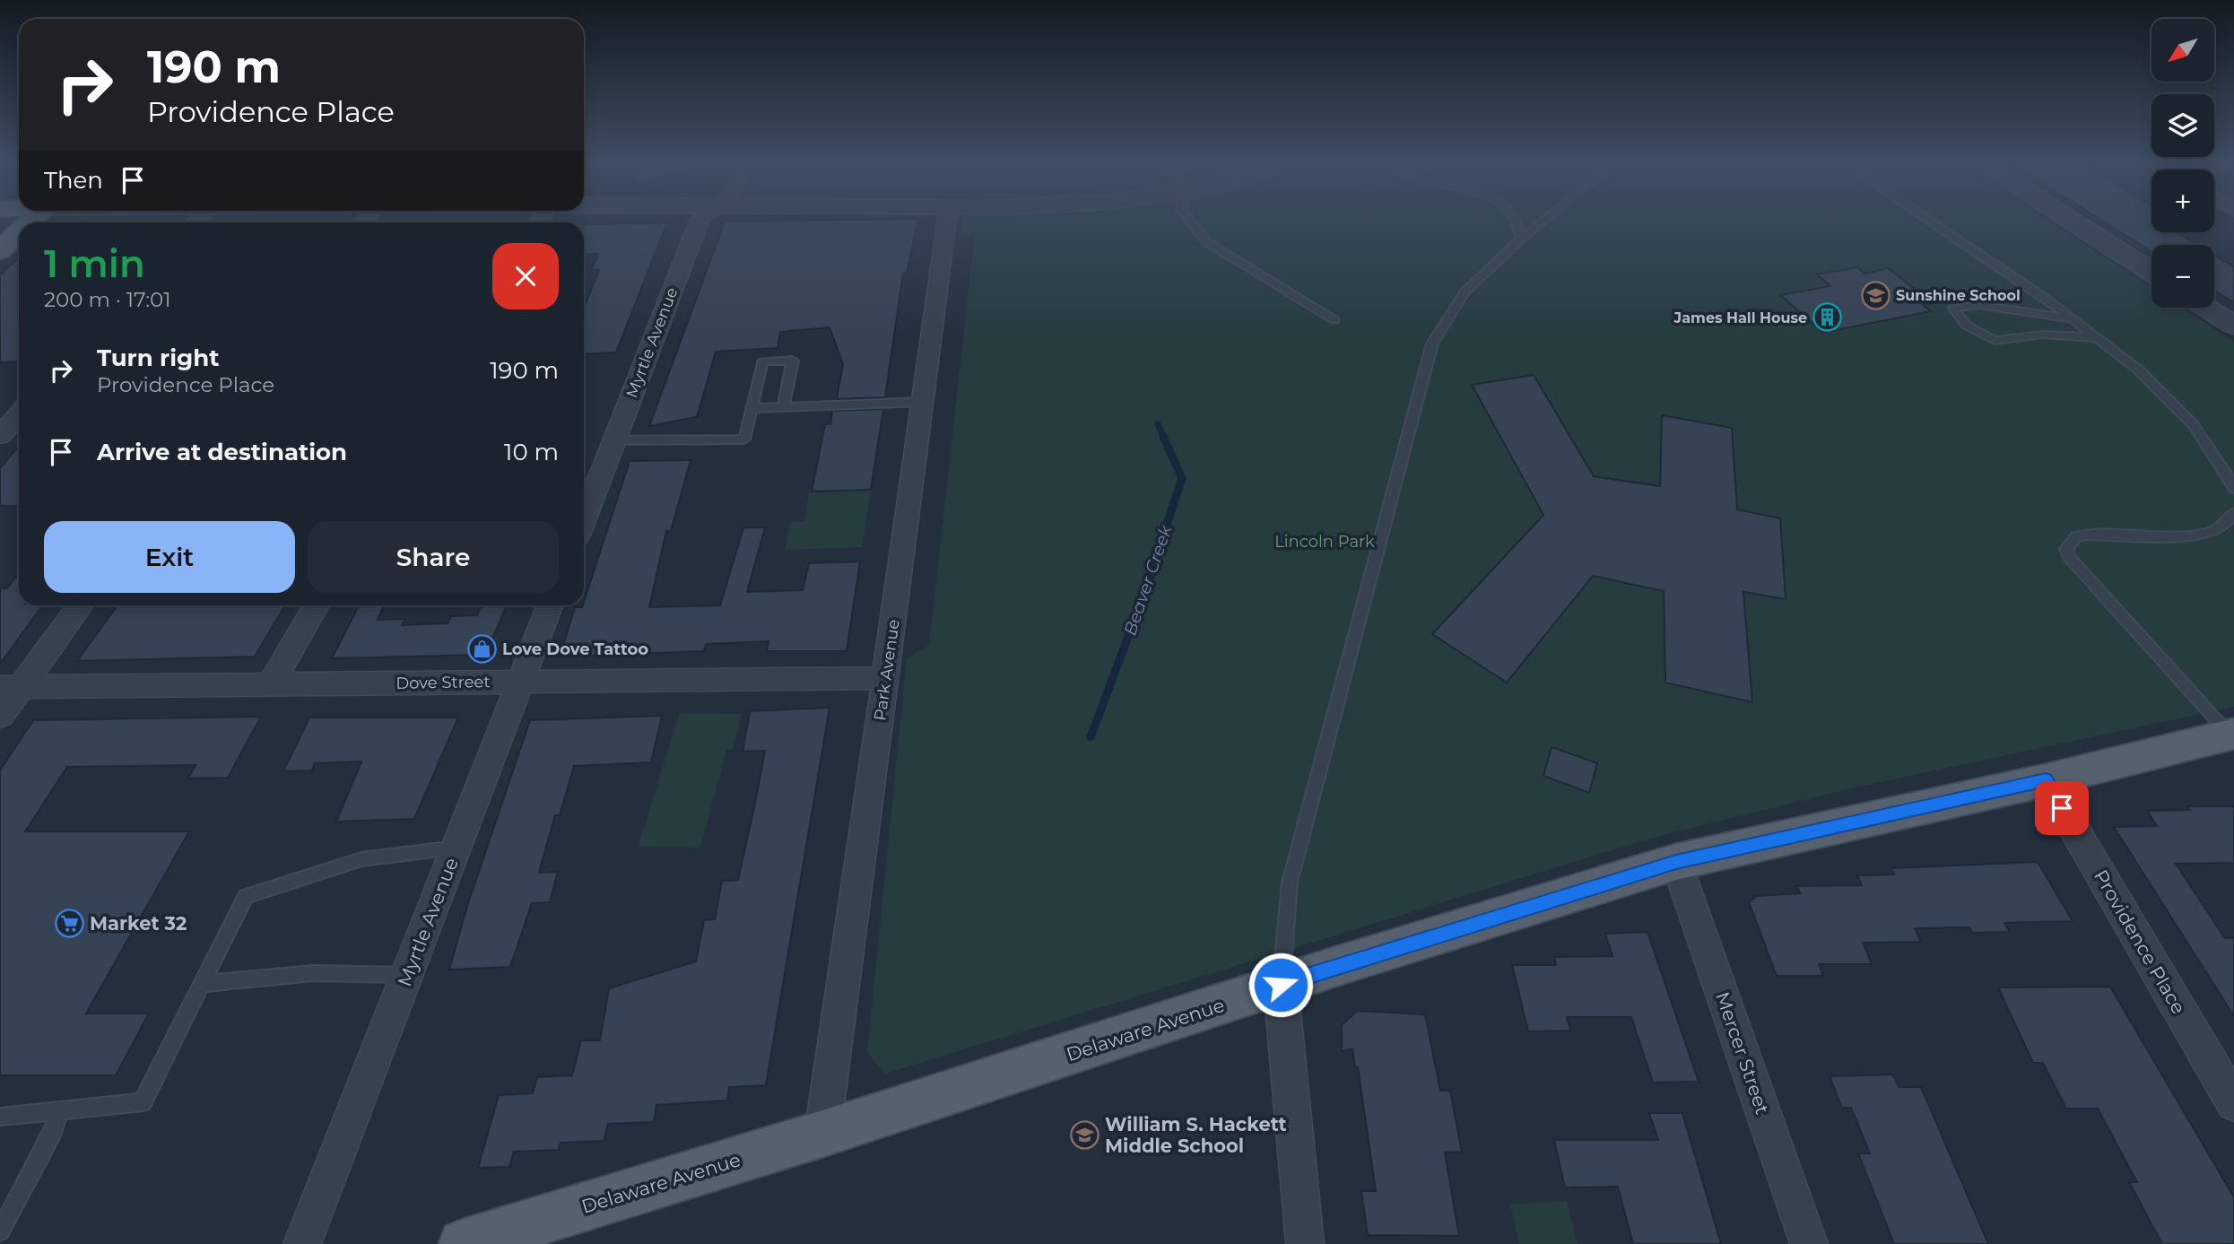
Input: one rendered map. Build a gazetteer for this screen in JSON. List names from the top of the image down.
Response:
{
  "streets": {
    "main road": ["Delaware Avenue"],
    "street": [
      "Myrtle Avenue",
      "Park Avenue",
      "Dove Street",
      "Providence Place",
      "Mercer Street"
    ]
  },
  "crossings": [
    ["Myrtle Avenue", "Dove Street"],
    ["Park Avenue", "Dove Street"],
    ["Park Avenue", "Delaware Avenue"],
    ["Providence Place", "Delaware Avenue"],
    ["Delaware Avenue", "Mercer Street"]
  ],
  "water": ["Beaver Creek"],
  "parks": ["Lincoln Park"],
  "places": {
    "school or university": ["Sunshine School", "William S. Hackett Middle School"],
    "building": ["James Hall House"],
    "shop": ["Love Dove Tattoo"],
    "supermarket": ["Market 32"]
  },
  "north": "bottom left",
  "page": {
    "map_buttons": ["+", "−"],
    "turn": ["190 m", "Providence Place"],
    "then": "Then",
    "heading": ["1 min", "200 m · 17:01"],
    "list": [
      {
        "name": "Turn right",
        "note": "Providence Place",
        "value": "190 m"
      },
      {
        "name": "Arrive at destination",
        "value": "10 m"
      }
    ],
    "buttons": ["Exit", "Share"]
  }
}
